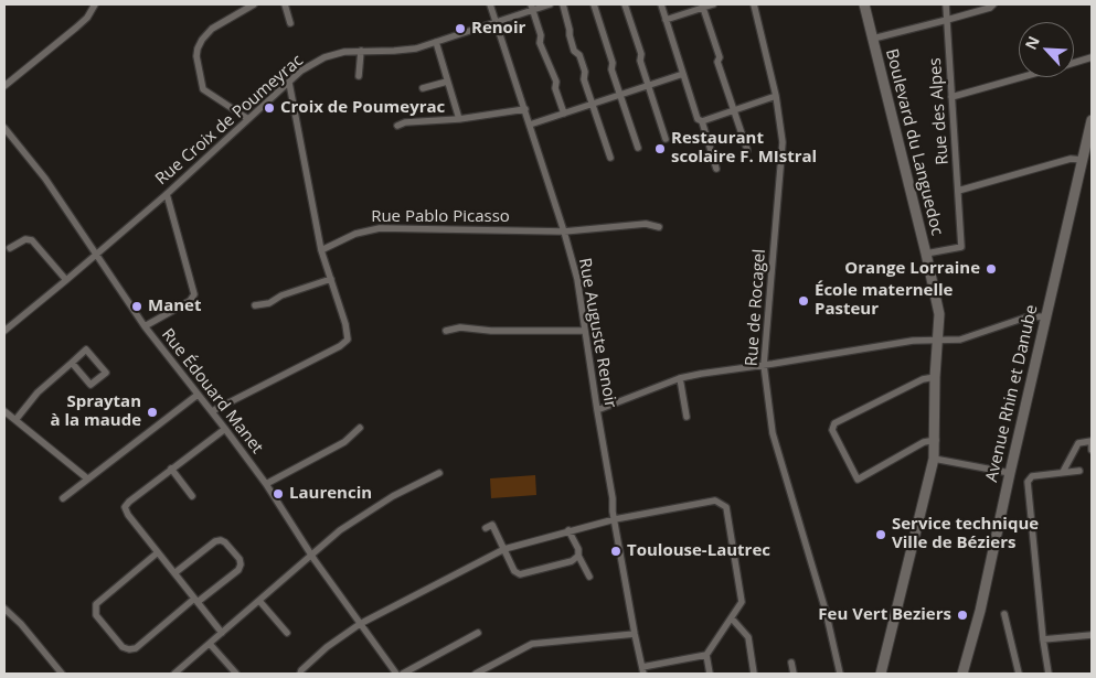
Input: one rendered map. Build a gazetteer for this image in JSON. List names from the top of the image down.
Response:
{
  "streets": {
    "street": [
      "Rue des Alpes",
      "Rue Croix de Poumeyrac",
      "Boulevard du Languedoc",
      "Rue Pablo Picasso",
      "Rue de Rocagel",
      "Rue Auguste Renoir",
      "Rue Édouard Manet",
      "Avenue Rhin et Danube"
    ]
  },
  "crossings": [
    ["Rue des Alpes", "Boulevard du Languedoc"],
    ["Rue Croix de Poumeyrac", "Rue Auguste Renoir"],
    ["Rue Croix de Poumeyrac", "Rue Édouard Manet"],
    ["Rue Pablo Picasso", "Rue Auguste Renoir"]
  ],
  "places": [
    "Renoir",
    "Croix de Poumeyrac",
    "Restaurant scolaire F. MIstral",
    "Orange Lorraine",
    "École maternelle Pasteur",
    "Manet",
    "Spraytan à la maude",
    "Laurencin",
    "Service technique Ville de Béziers",
    "Toulouse-Lautrec",
    "Feu Vert Beziers"
  ],
  "north": "top left"
}
